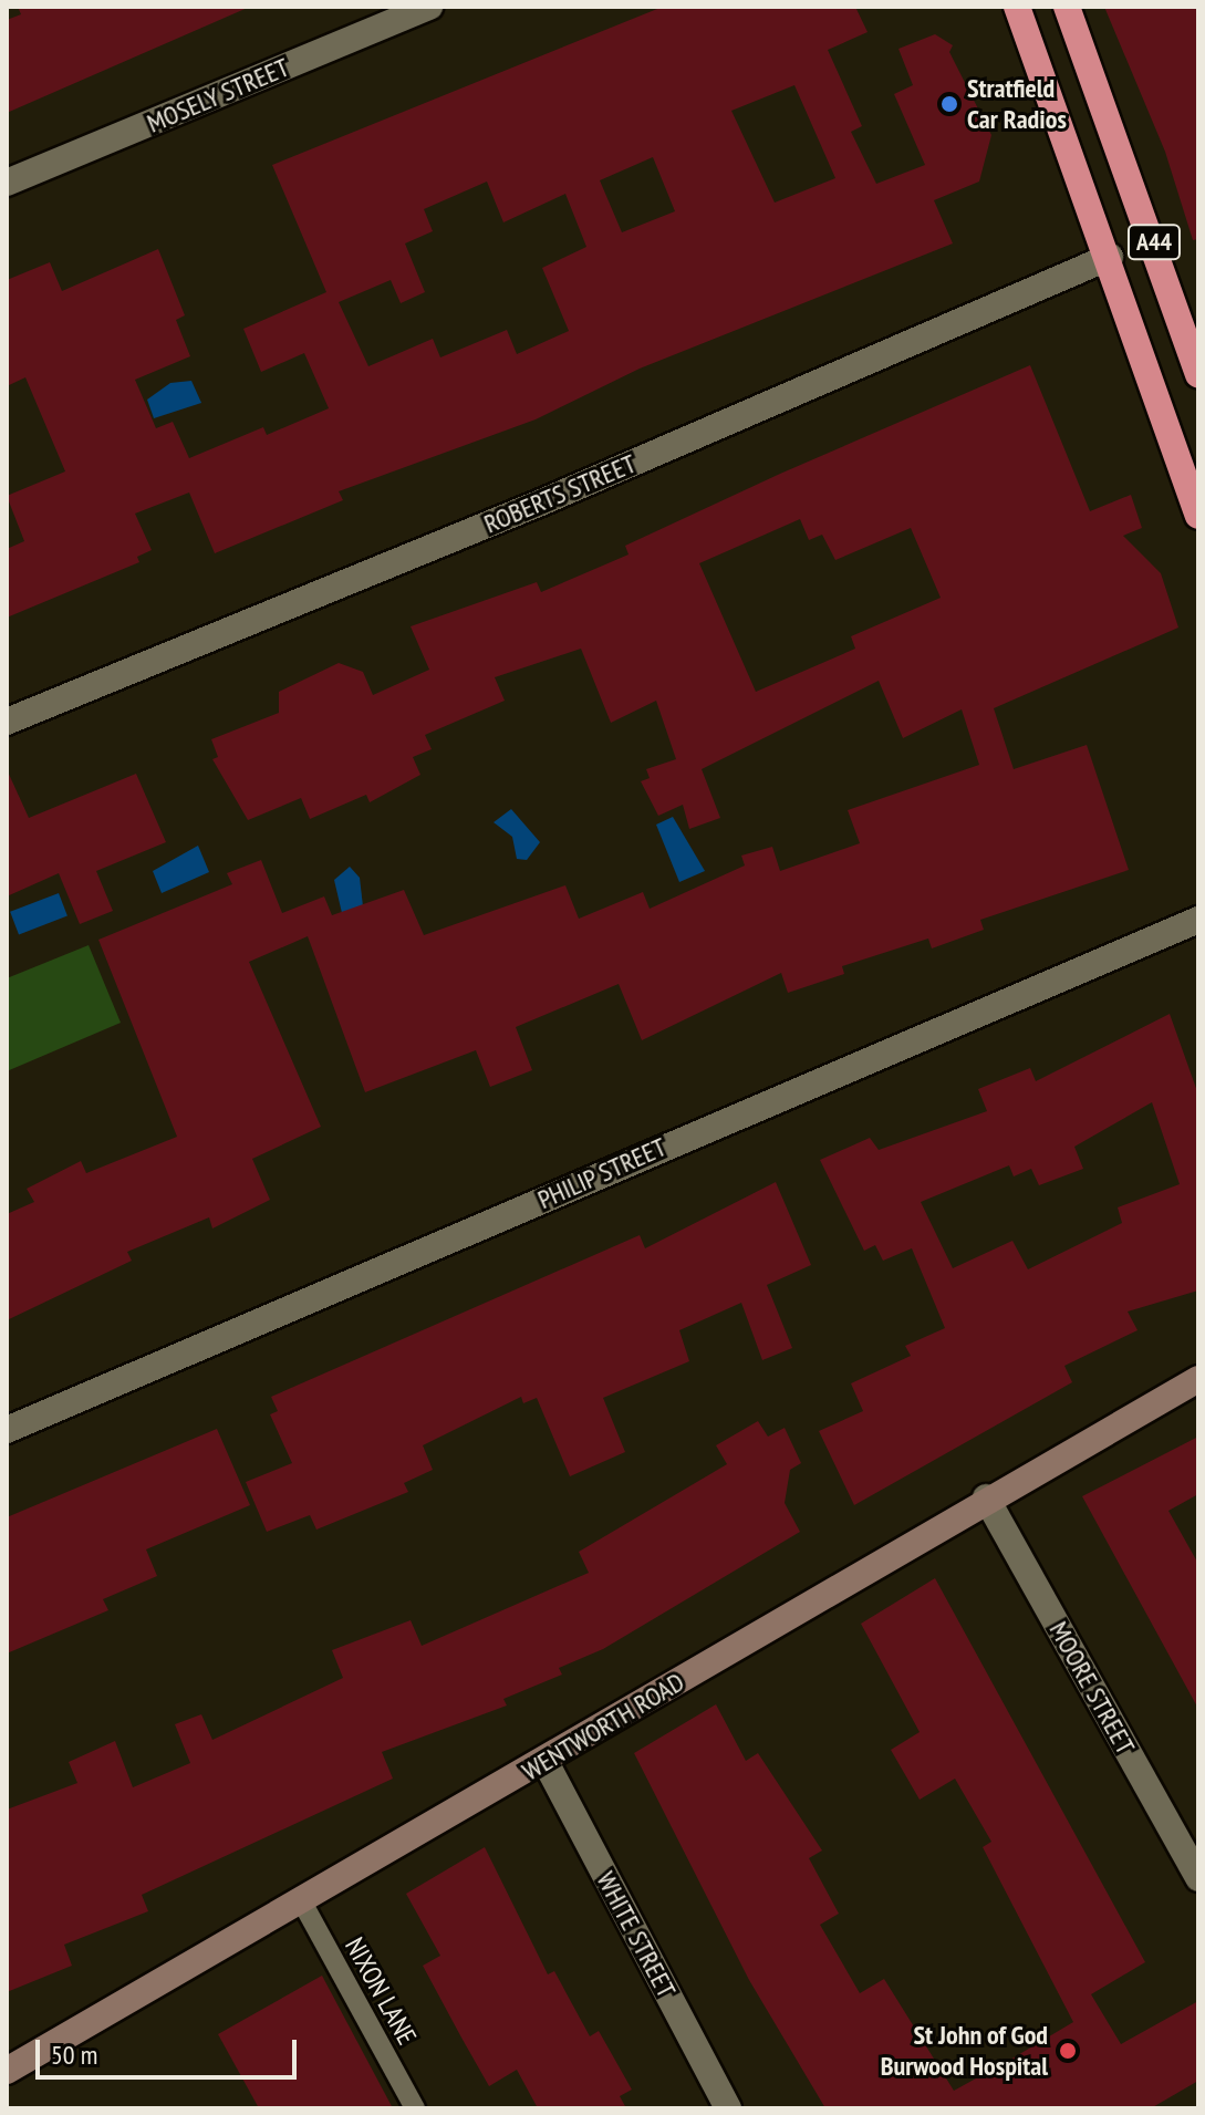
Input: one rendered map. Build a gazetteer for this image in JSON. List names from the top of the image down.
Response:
{
  "streets": {
    "highway": ["A44"],
    "street": [
      "MOSELY STREET",
      "ROBERTS STREET",
      "PHILIP STREET",
      "MOORE STREET",
      "WENTWORTH ROAD",
      "WHITE STREET"
    ],
    "lane": ["NIXON LANE"]
  },
  "crossings": [
    ["A44", "ROBERTS STREET"],
    ["MOORE STREET", "WENTWORTH ROAD"],
    ["WENTWORTH ROAD", "WHITE STREET"],
    ["WENTWORTH ROAD", "NIXON LANE"]
  ],
  "places": ["Stratfield Car Radios", "St John of God Burwood Hospital"],
  "scale_bar": "50 m"
}
